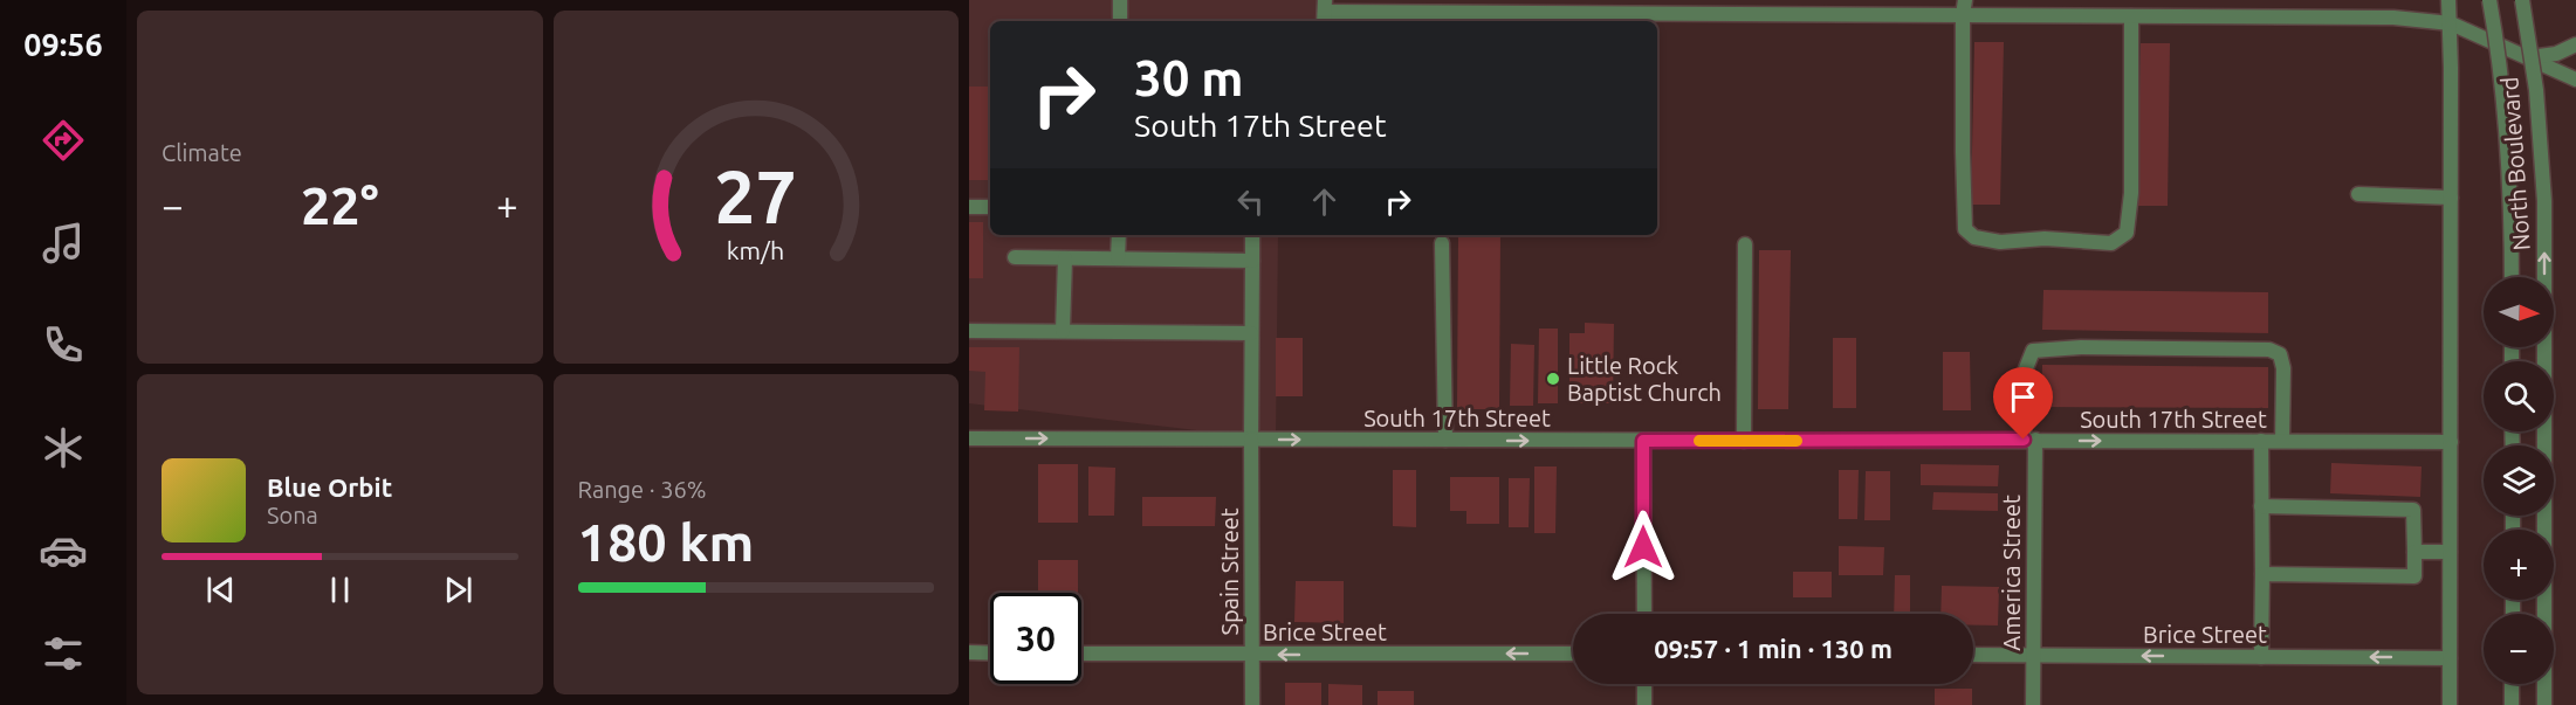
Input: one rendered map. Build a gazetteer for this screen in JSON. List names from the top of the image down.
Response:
{
  "streets": {
    "street": [
      "North Boulevard",
      "South 17th Street",
      "Spain Street",
      "America Street",
      "Brice Street"
    ]
  },
  "crossings": [
    ["South 17th Street", "Spain Street"],
    ["South 17th Street", "America Street"],
    ["Spain Street", "Brice Street"],
    ["America Street", "Brice Street"]
  ],
  "one_way": ["Brice Street"],
  "places": ["Little Rock Baptist Church"],
  "north": "right",
  "page": {
    "tabs": "09:56",
    "tile": [
      "Climate",
      ["Range · 36%", "180 km"]
    ],
    "turn": ["30 m", "South 17th Street"],
    "heat": ["−", "22°", "+"],
    "map_buttons": ["+", "−"],
    "song": ["Blue Orbit", "Sona"],
    "limit": "30",
    "trip": "09:57 · 1 min · 130 m",
    "gauge": ["27", "km/h"]
  }
}
